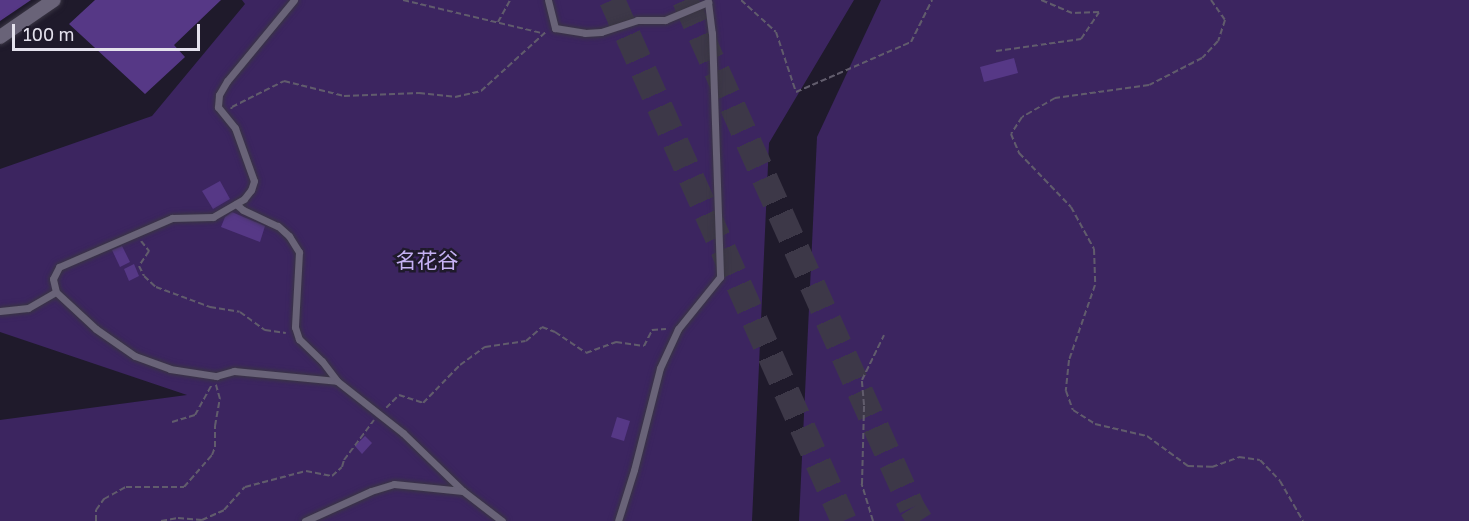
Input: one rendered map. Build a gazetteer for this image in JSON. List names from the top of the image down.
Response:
{
  "parks": ["名花谷"],
  "scale_bar": "100 m"
}
